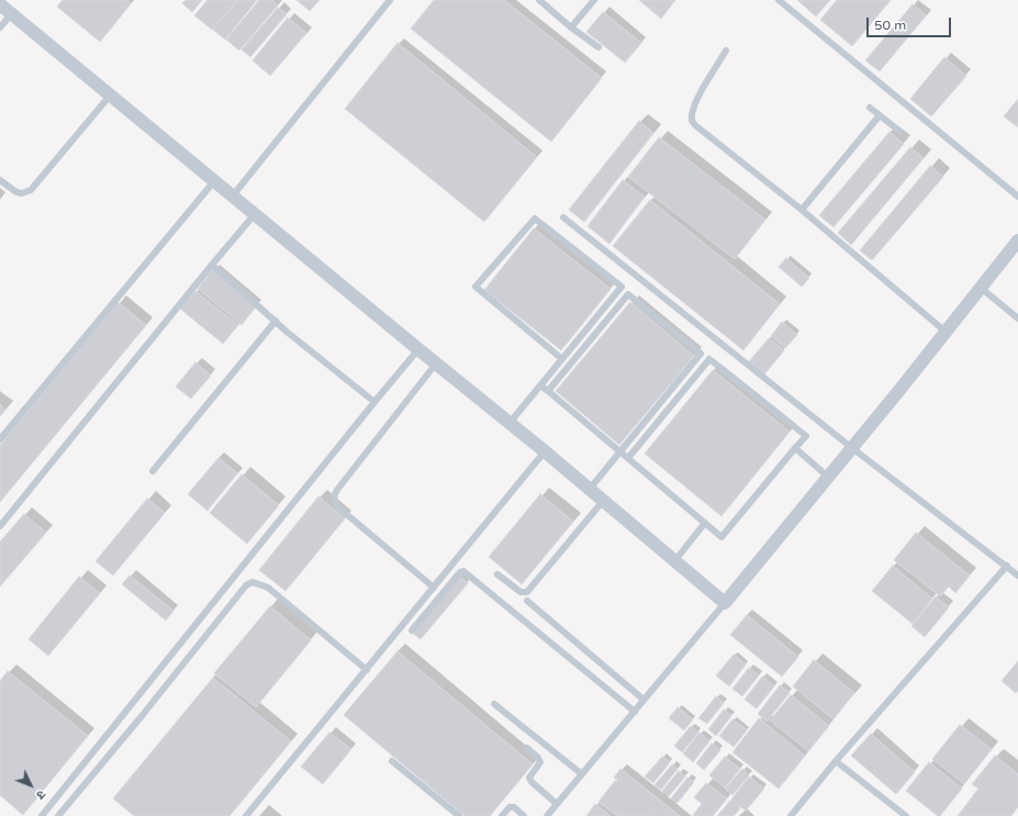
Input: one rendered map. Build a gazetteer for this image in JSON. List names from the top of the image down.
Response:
{
  "scale_bar": "50 m",
  "north": "bottom right"
}
